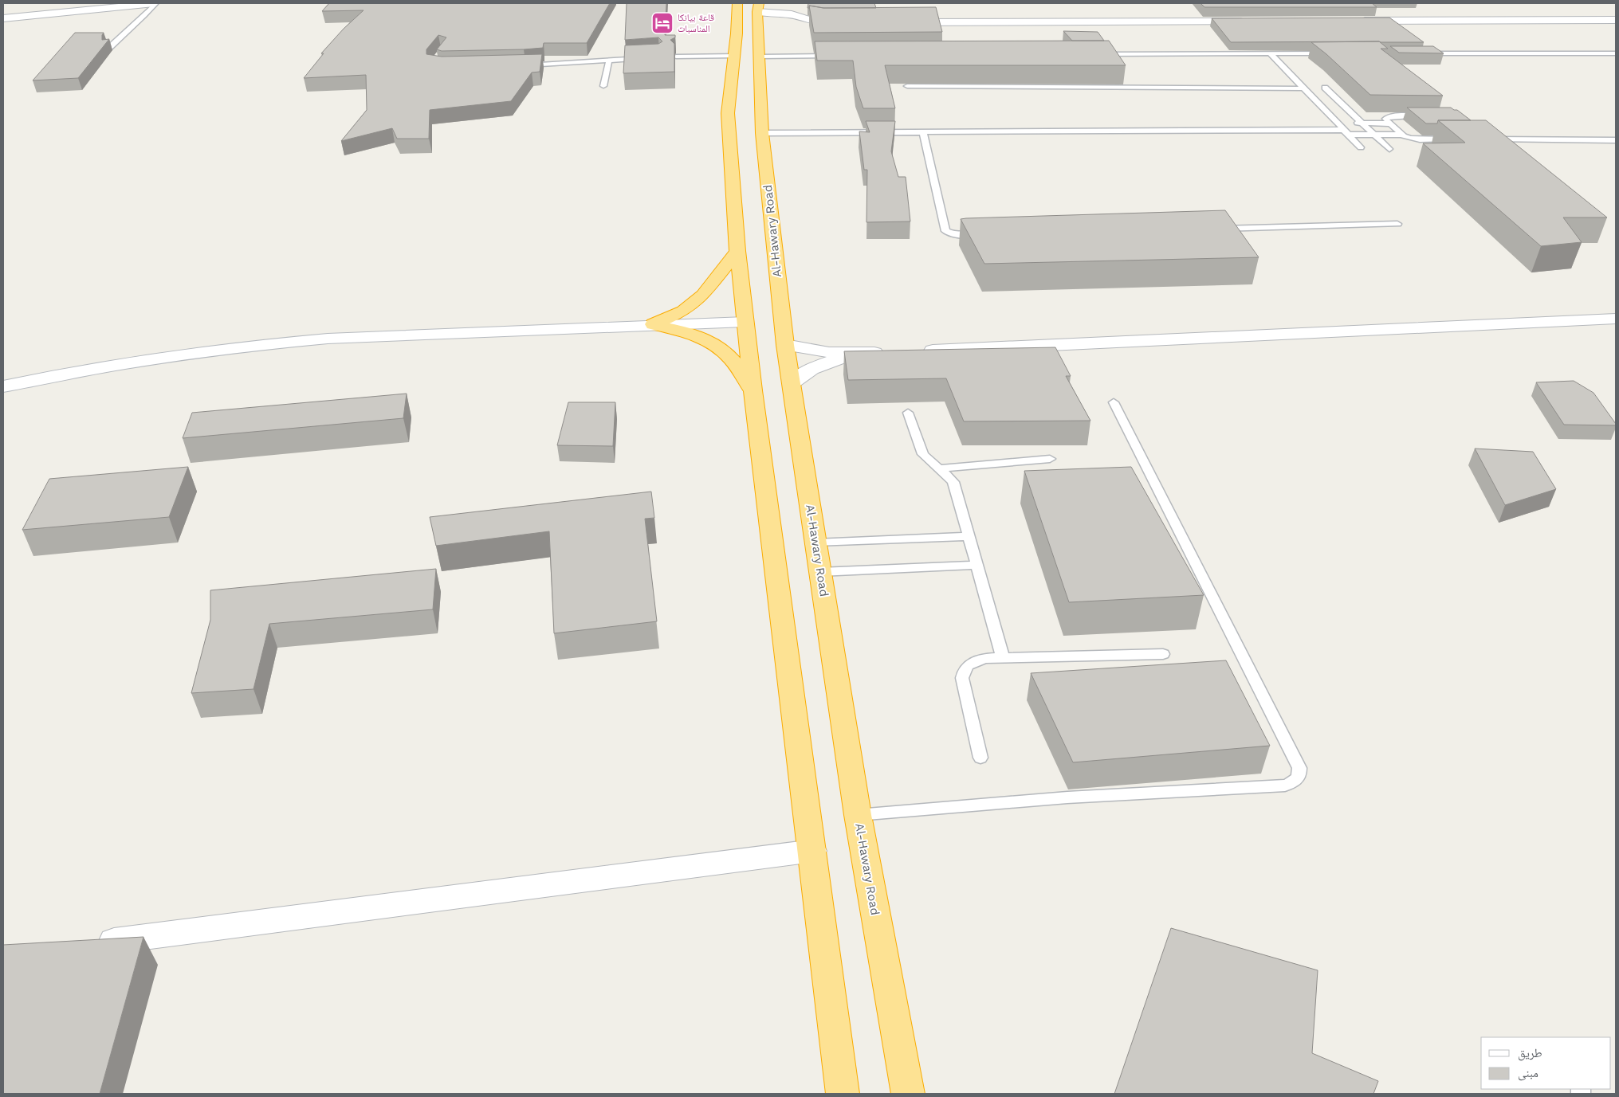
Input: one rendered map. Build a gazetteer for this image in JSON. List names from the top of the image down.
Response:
{
  "streets": {
    "highway": ["Al-Hawary Road"]
  },
  "places": {
    "hotel": ["قاعة بيانكا المناسبات"]
  },
  "legend": ["طريق", "مبنى"]
}
